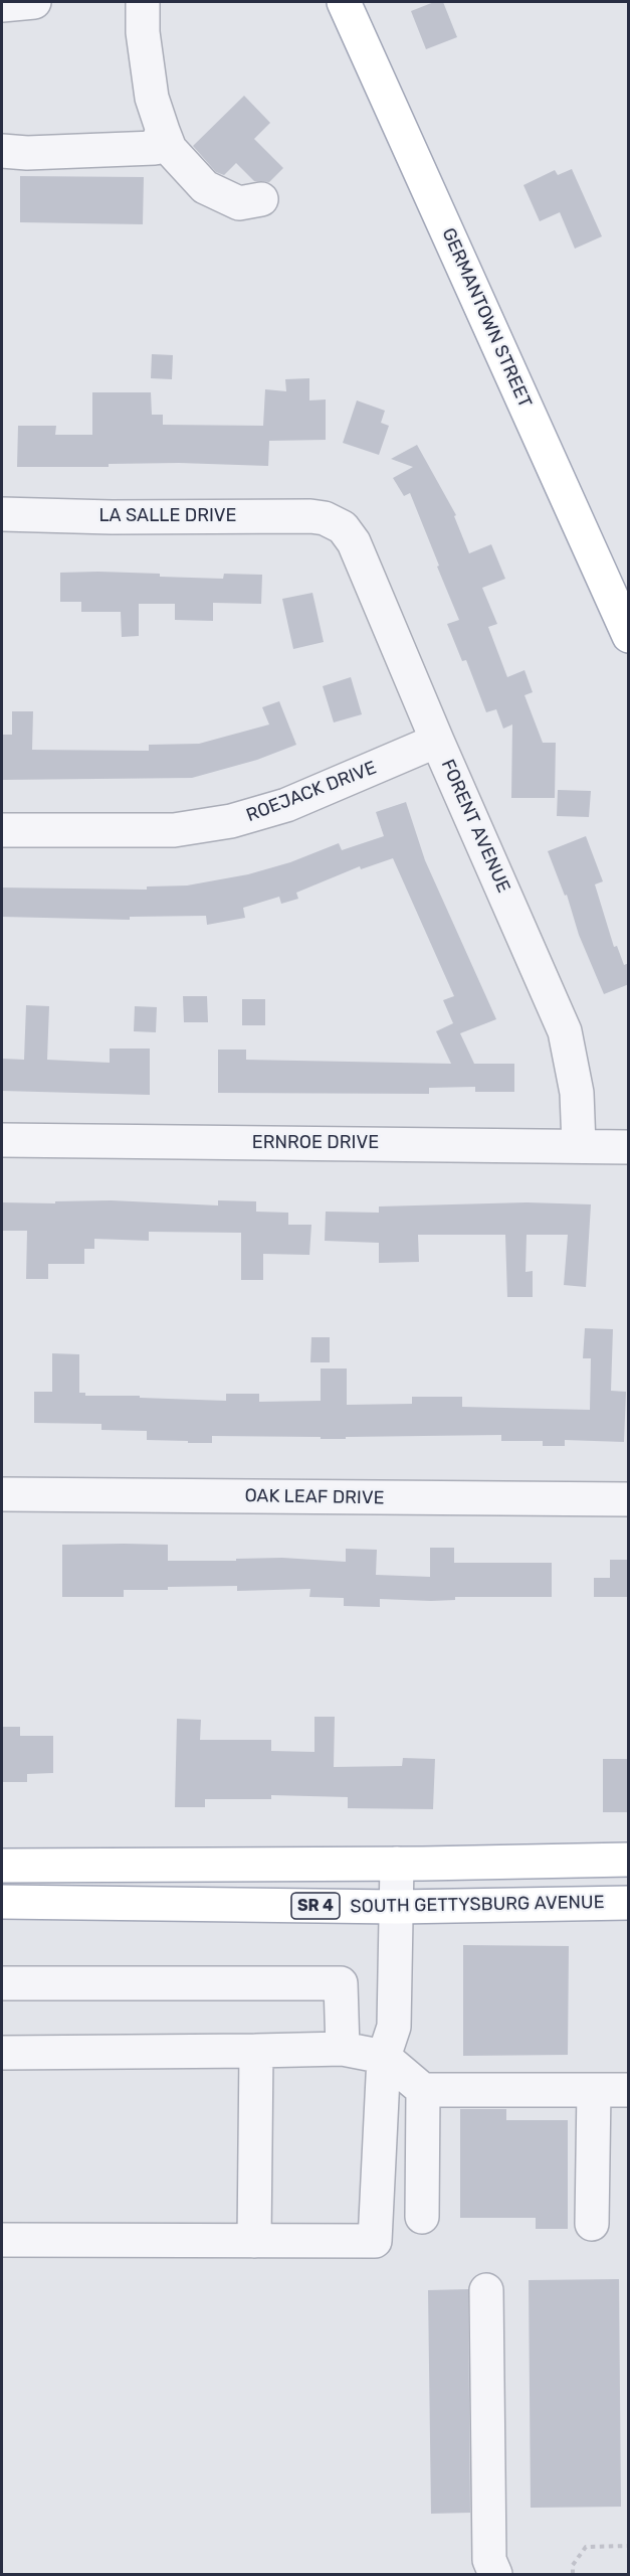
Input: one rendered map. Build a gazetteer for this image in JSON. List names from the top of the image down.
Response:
{
  "streets": {
    "main road": ["GERMANTOWN STREET", "SOUTH GETTYSBURG AVENUE", "SR 4"],
    "street": [
      "LA SALLE DRIVE",
      "ROEJACK DRIVE",
      "FORENT AVENUE",
      "ERNROE DRIVE",
      "OAK LEAF DRIVE"
    ]
  },
  "crossings": [
    ["LA SALLE DRIVE", "FORENT AVENUE"],
    ["ROEJACK DRIVE", "FORENT AVENUE"],
    ["FORENT AVENUE", "ERNROE DRIVE"]
  ]
}
